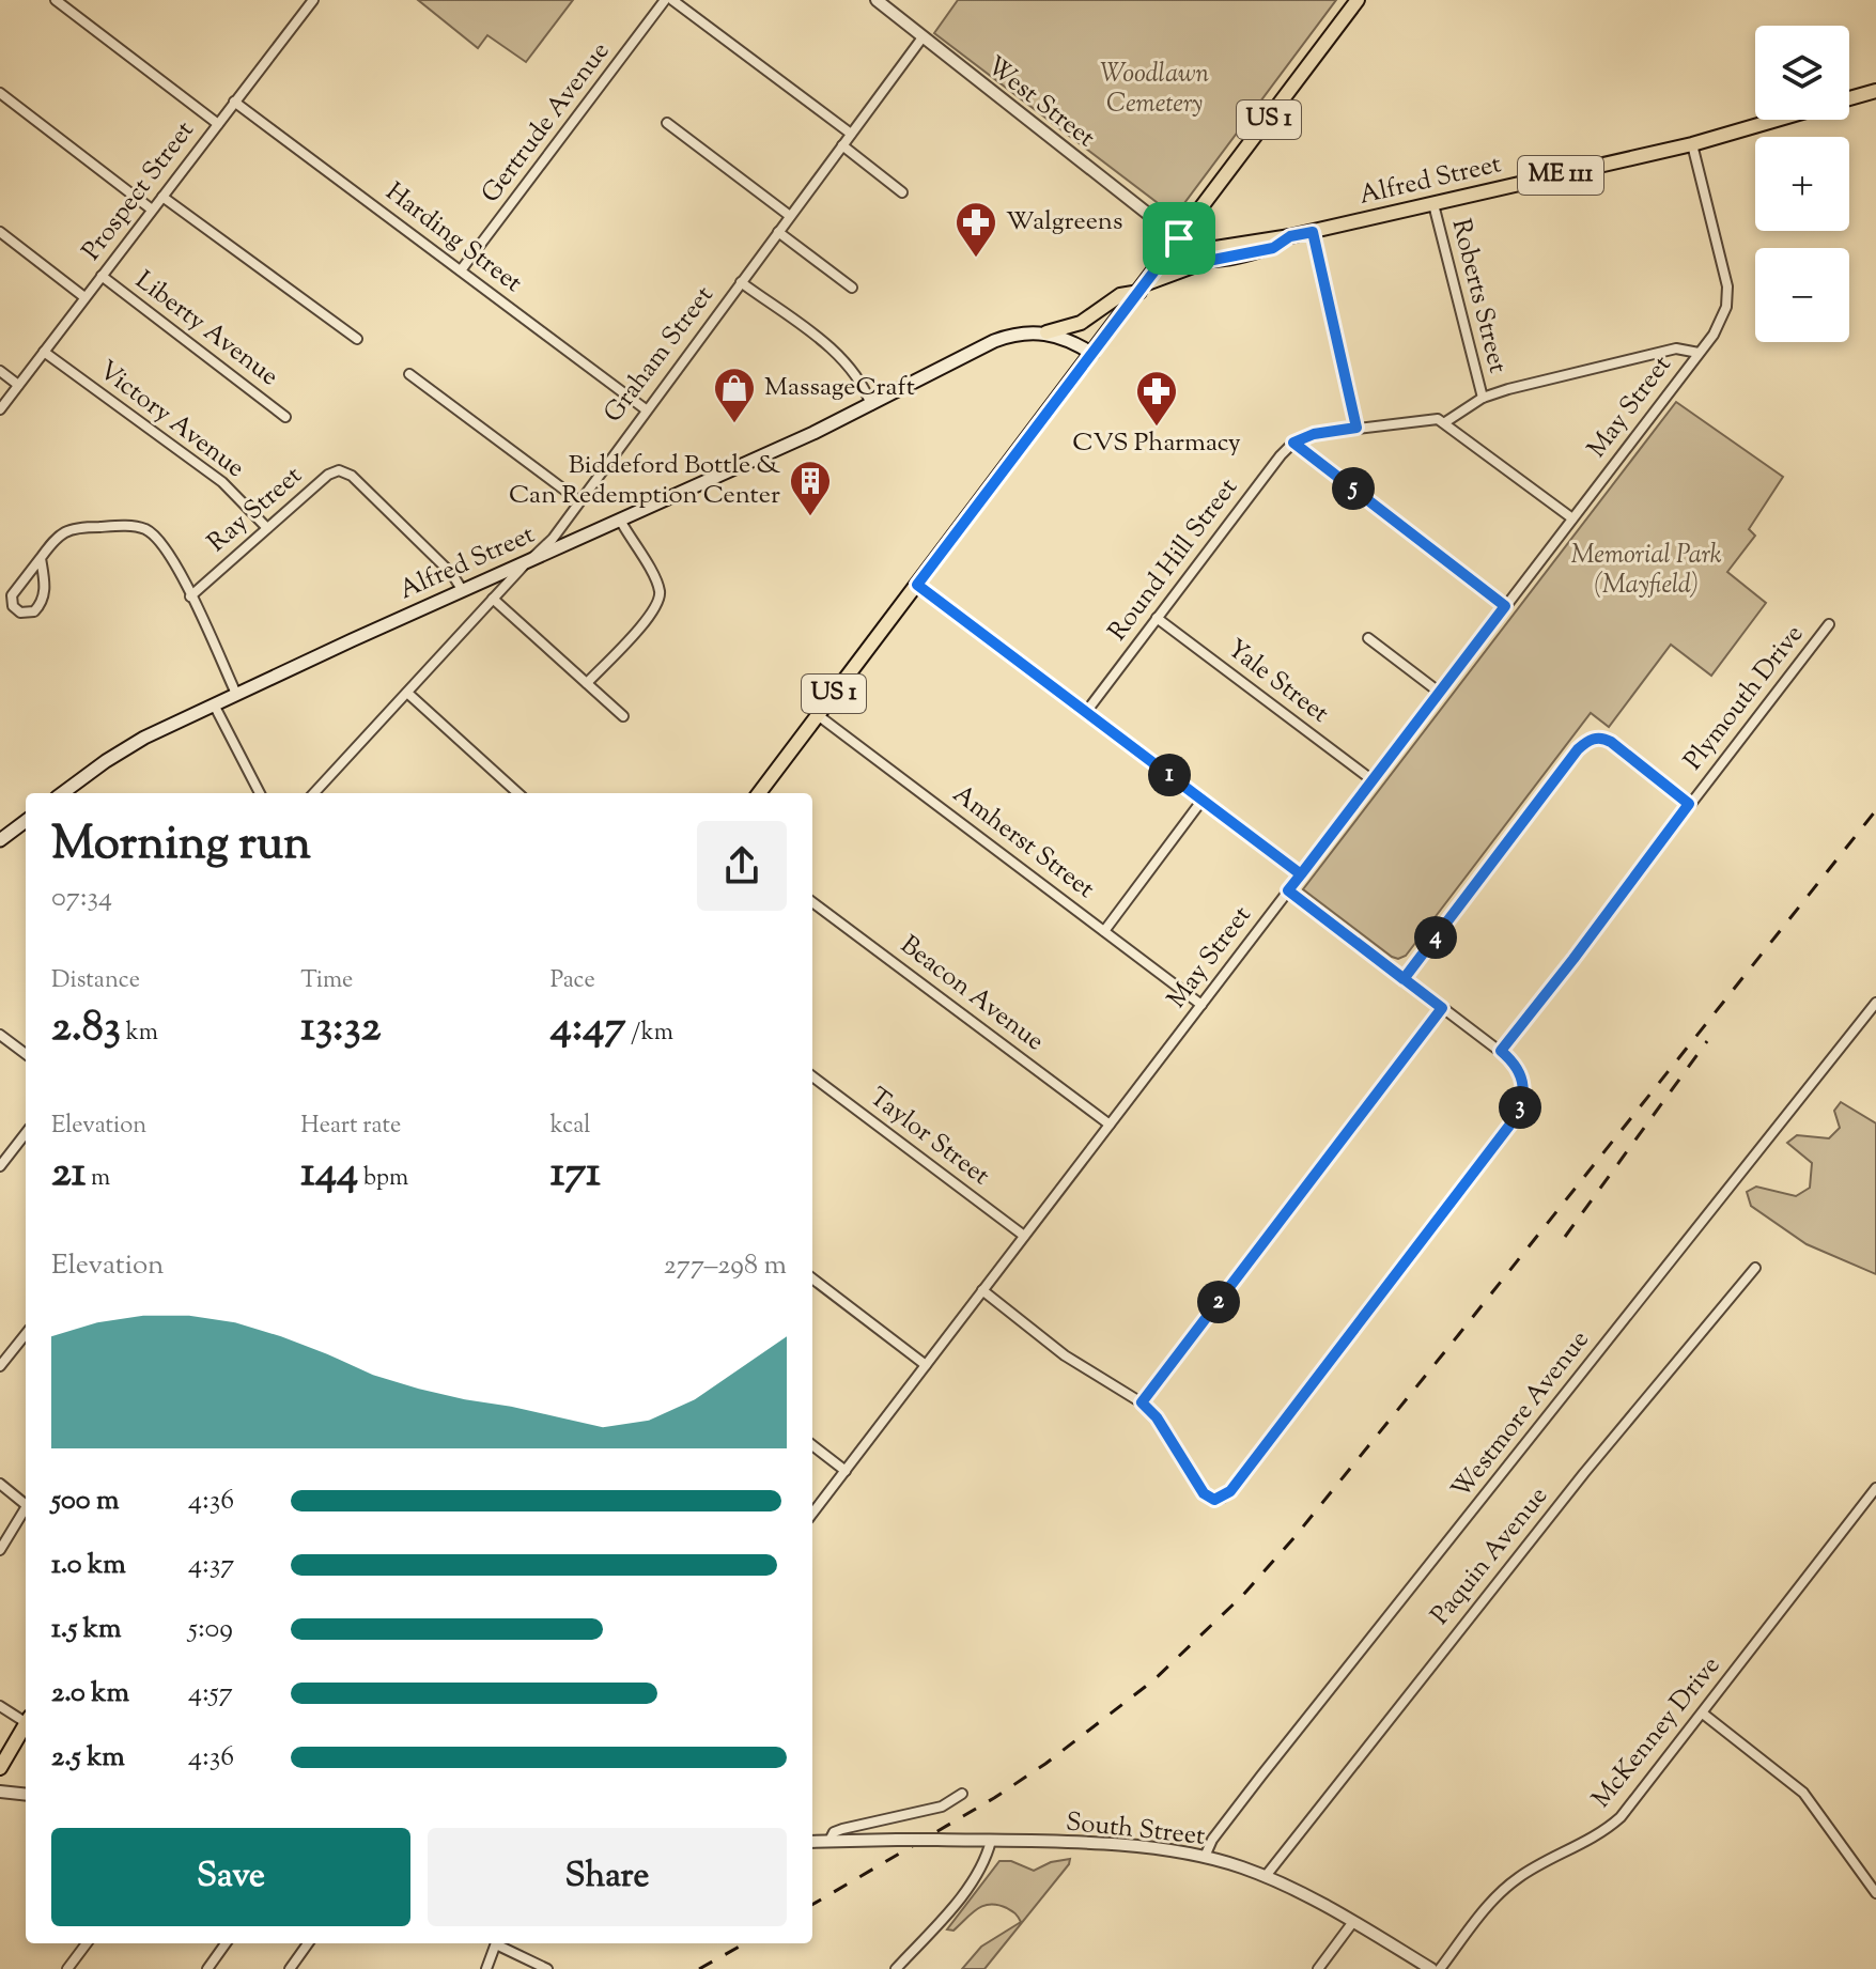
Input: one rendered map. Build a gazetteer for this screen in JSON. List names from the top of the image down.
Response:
{
  "streets": {
    "main road": ["US 1", "ME 111", "Alfred Street"],
    "street": [
      "West Street",
      "Gertrude Avenue",
      "Prospect Street",
      "Harding Street",
      "Roberts Street",
      "Liberty Avenue",
      "Graham Street",
      "May Street",
      "Victory Avenue",
      "Ray Street",
      "Round Hill Street",
      "Yale Street",
      "Plymouth Drive",
      "Amherst Street",
      "Beacon Avenue",
      "Taylor Street",
      "Westmore Avenue",
      "Paquin Avenue",
      "McKenney Drive",
      "South Street"
    ]
  },
  "crossings": [
    ["West Street", "US 1"],
    ["West Street", "Alfred Street"],
    ["West Street", "Graham Street"],
    ["US 1", "Alfred Street"],
    ["US 1", "Amherst Street"],
    ["Gertrude Avenue", "Harding Street"],
    ["Alfred Street", "Roberts Street"],
    ["Alfred Street", "Graham Street"],
    ["Alfred Street", "May Street"],
    ["Alfred Street", "Ray Street"],
    ["Prospect Street", "Harding Street"],
    ["Prospect Street", "Liberty Avenue"],
    ["Prospect Street", "Victory Avenue"],
    ["Harding Street", "Graham Street"],
    ["Roberts Street", "May Street"],
    ["May Street", "Yale Street"],
    ["May Street", "Amherst Street"],
    ["May Street", "Beacon Avenue"],
    ["May Street", "Taylor Street"],
    ["Victory Avenue", "Ray Street"],
    ["Round Hill Street", "Yale Street"],
    ["Westmore Avenue", "South Street"],
    ["Paquin Avenue", "South Street"]
  ],
  "parks": ["Woodlawn Cemetery", "Memorial Park (Mayfield)"],
  "places": {
    "pharmacy": ["Walgreens", "CVS Pharmacy"],
    "shop": ["MassageCraft"],
    "building": ["Biddeford Bottle & Can Redemption Center"]
  },
  "page": {
    "map_buttons": ["+", "−"],
    "pins": [
      "5",
      "1",
      "4",
      "3",
      "2"
    ],
    "heading": ["Morning run", "07:34"],
    "stats": [
      ["Distance", "2.83 km"],
      ["Time", "13:32"],
      ["Pace", "4:47 /km"],
      ["Elevation", "21 m"],
      ["Heart rate", "144 bpm"],
      ["kcal", "171"]
    ],
    "chart": ["Elevation", "277–298 m"],
    "list": [
      {
        "name": "500 m",
        "note": "4:36"
      },
      {
        "name": "1.0 km",
        "note": "4:37"
      },
      {
        "name": "1.5 km",
        "note": "5:09"
      },
      {
        "name": "2.0 km",
        "note": "4:57"
      },
      {
        "name": "2.5 km",
        "note": "4:36"
      }
    ],
    "buttons": ["Save", "Share"]
  }
}
